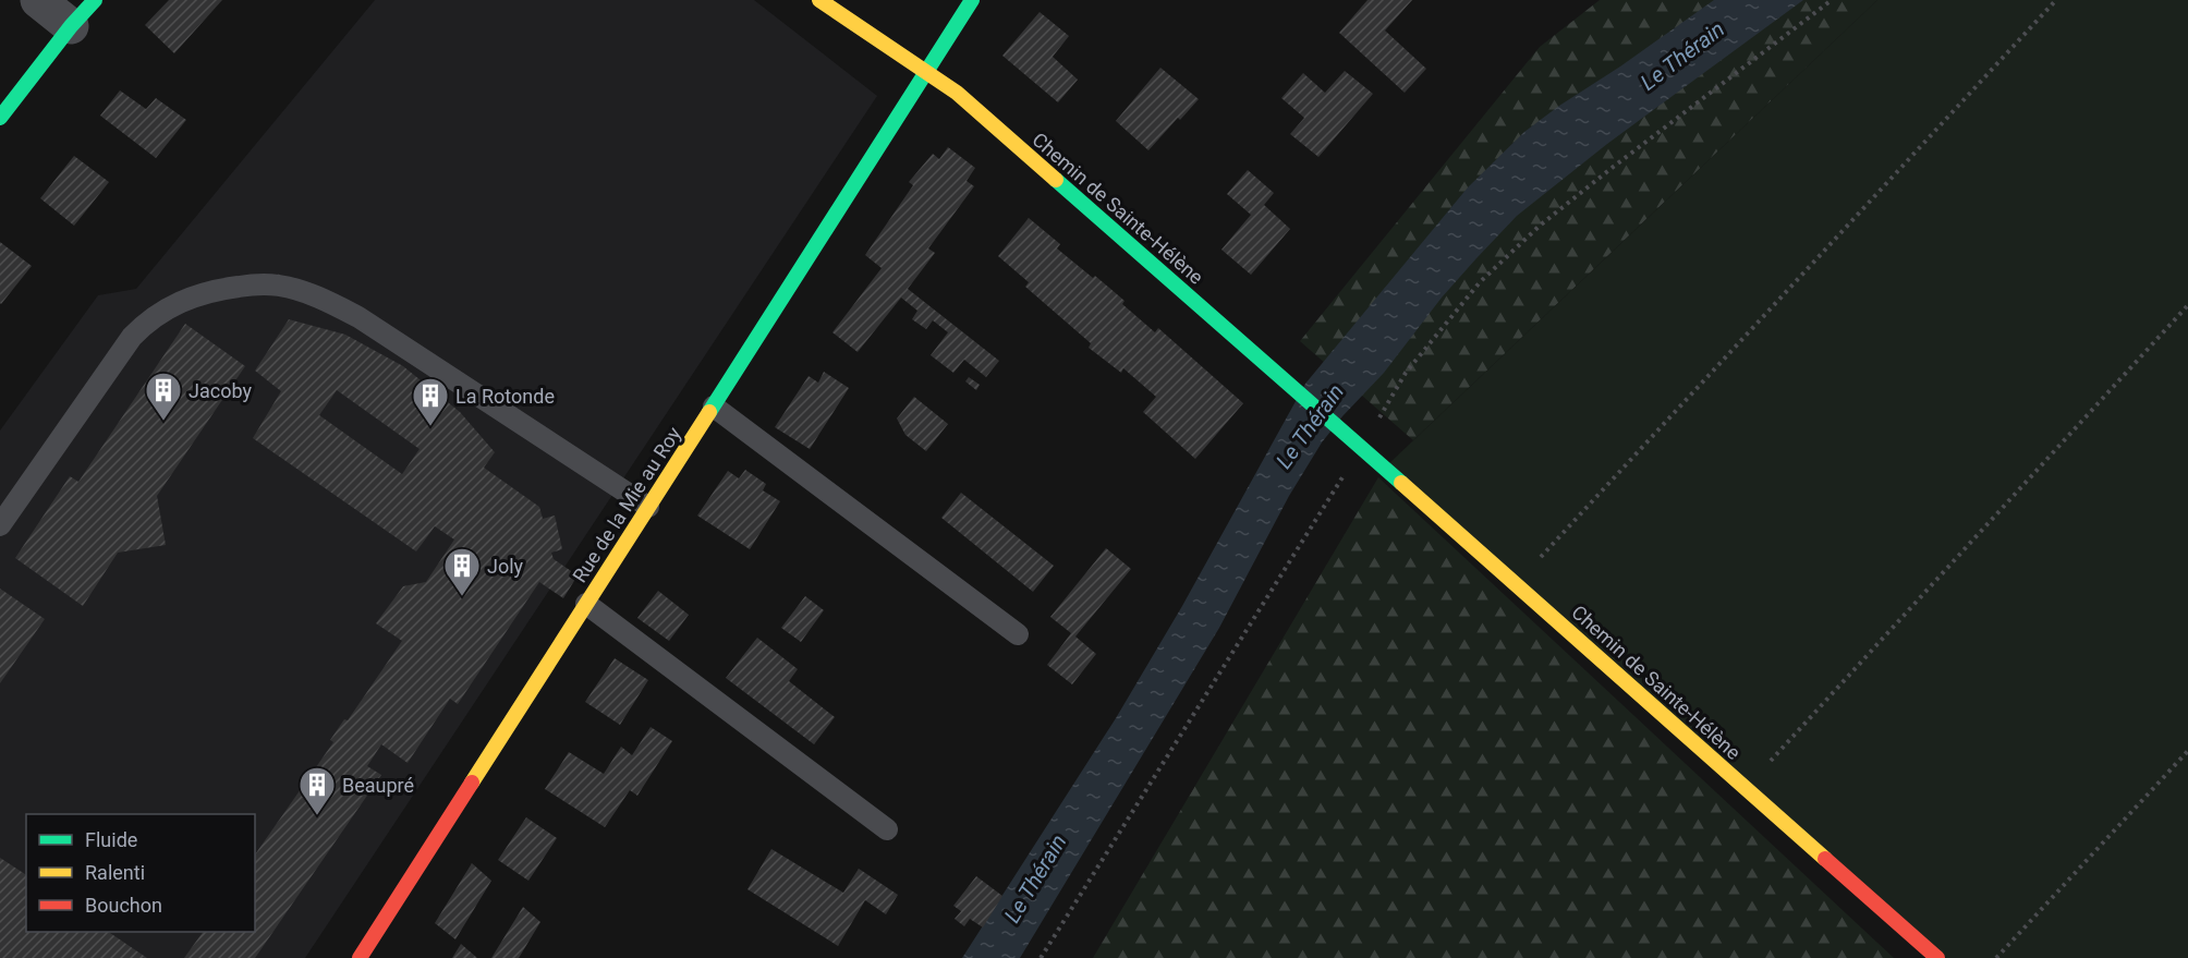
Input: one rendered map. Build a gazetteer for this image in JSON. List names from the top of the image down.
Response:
{
  "streets": {
    "street": ["Chemin de Sainte-Hélène", "Rue de la Mie au Roy"]
  },
  "crossings": [
    ["Chemin de Sainte-Hélène", "Rue de la Mie au Roy"]
  ],
  "water": ["Le Thérain"],
  "places": {
    "building": [
      "Jacoby",
      "La Rotonde",
      "Joly",
      "Beaupré"
    ]
  },
  "legend": ["Fluide", "Ralenti", "Bouchon"]
}
